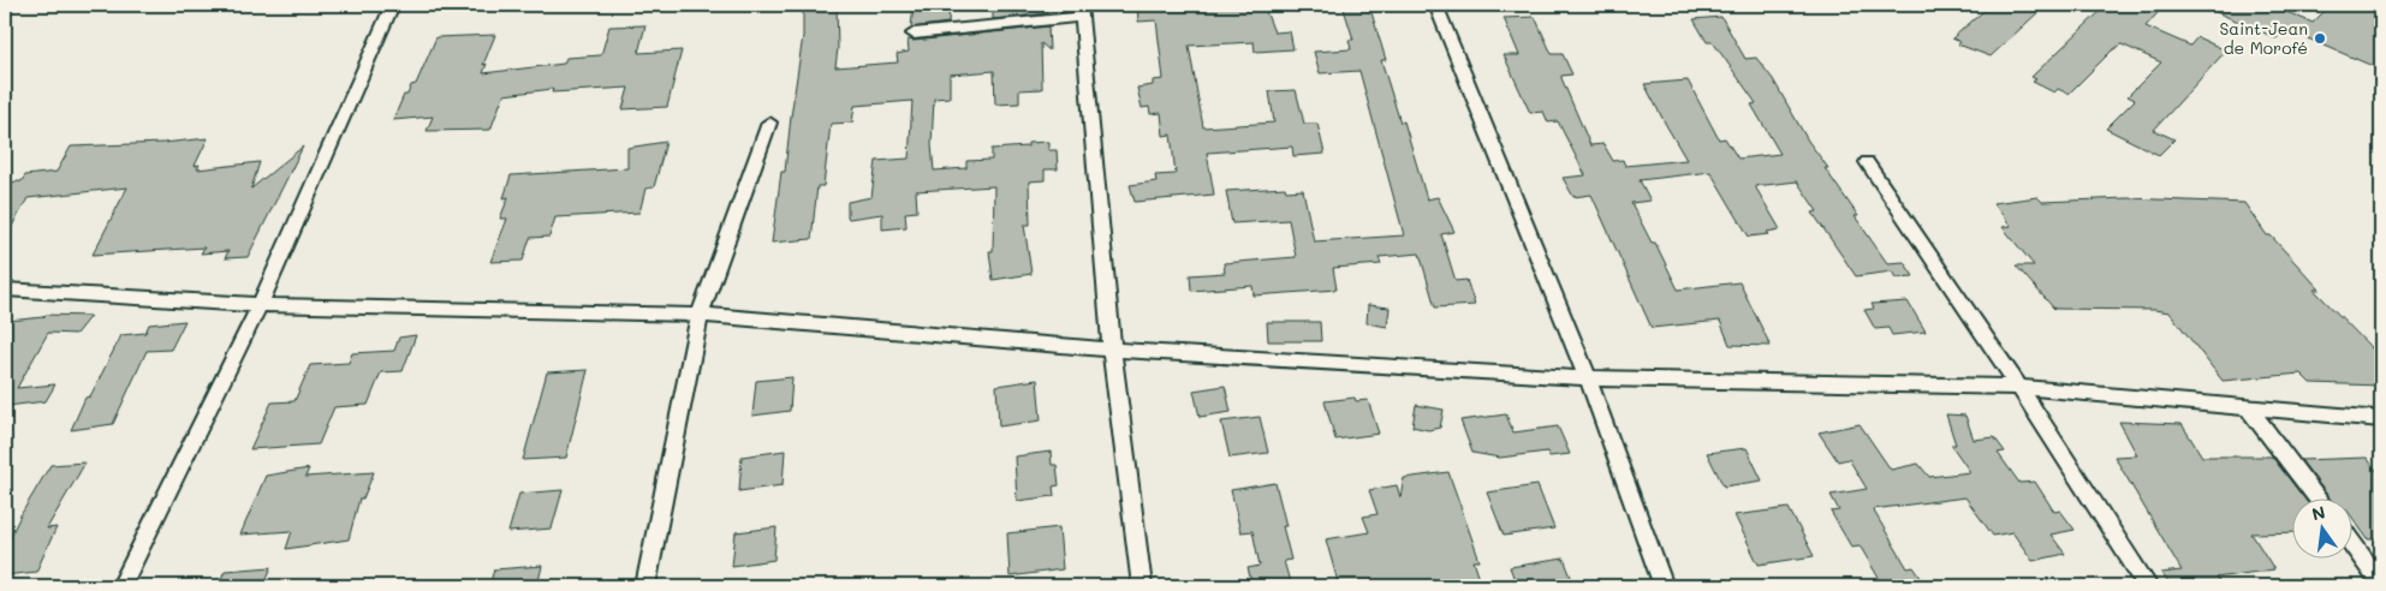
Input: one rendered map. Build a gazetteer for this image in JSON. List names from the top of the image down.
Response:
{
  "places": ["Saint-Jean de Morofé"],
  "north": "top"
}
